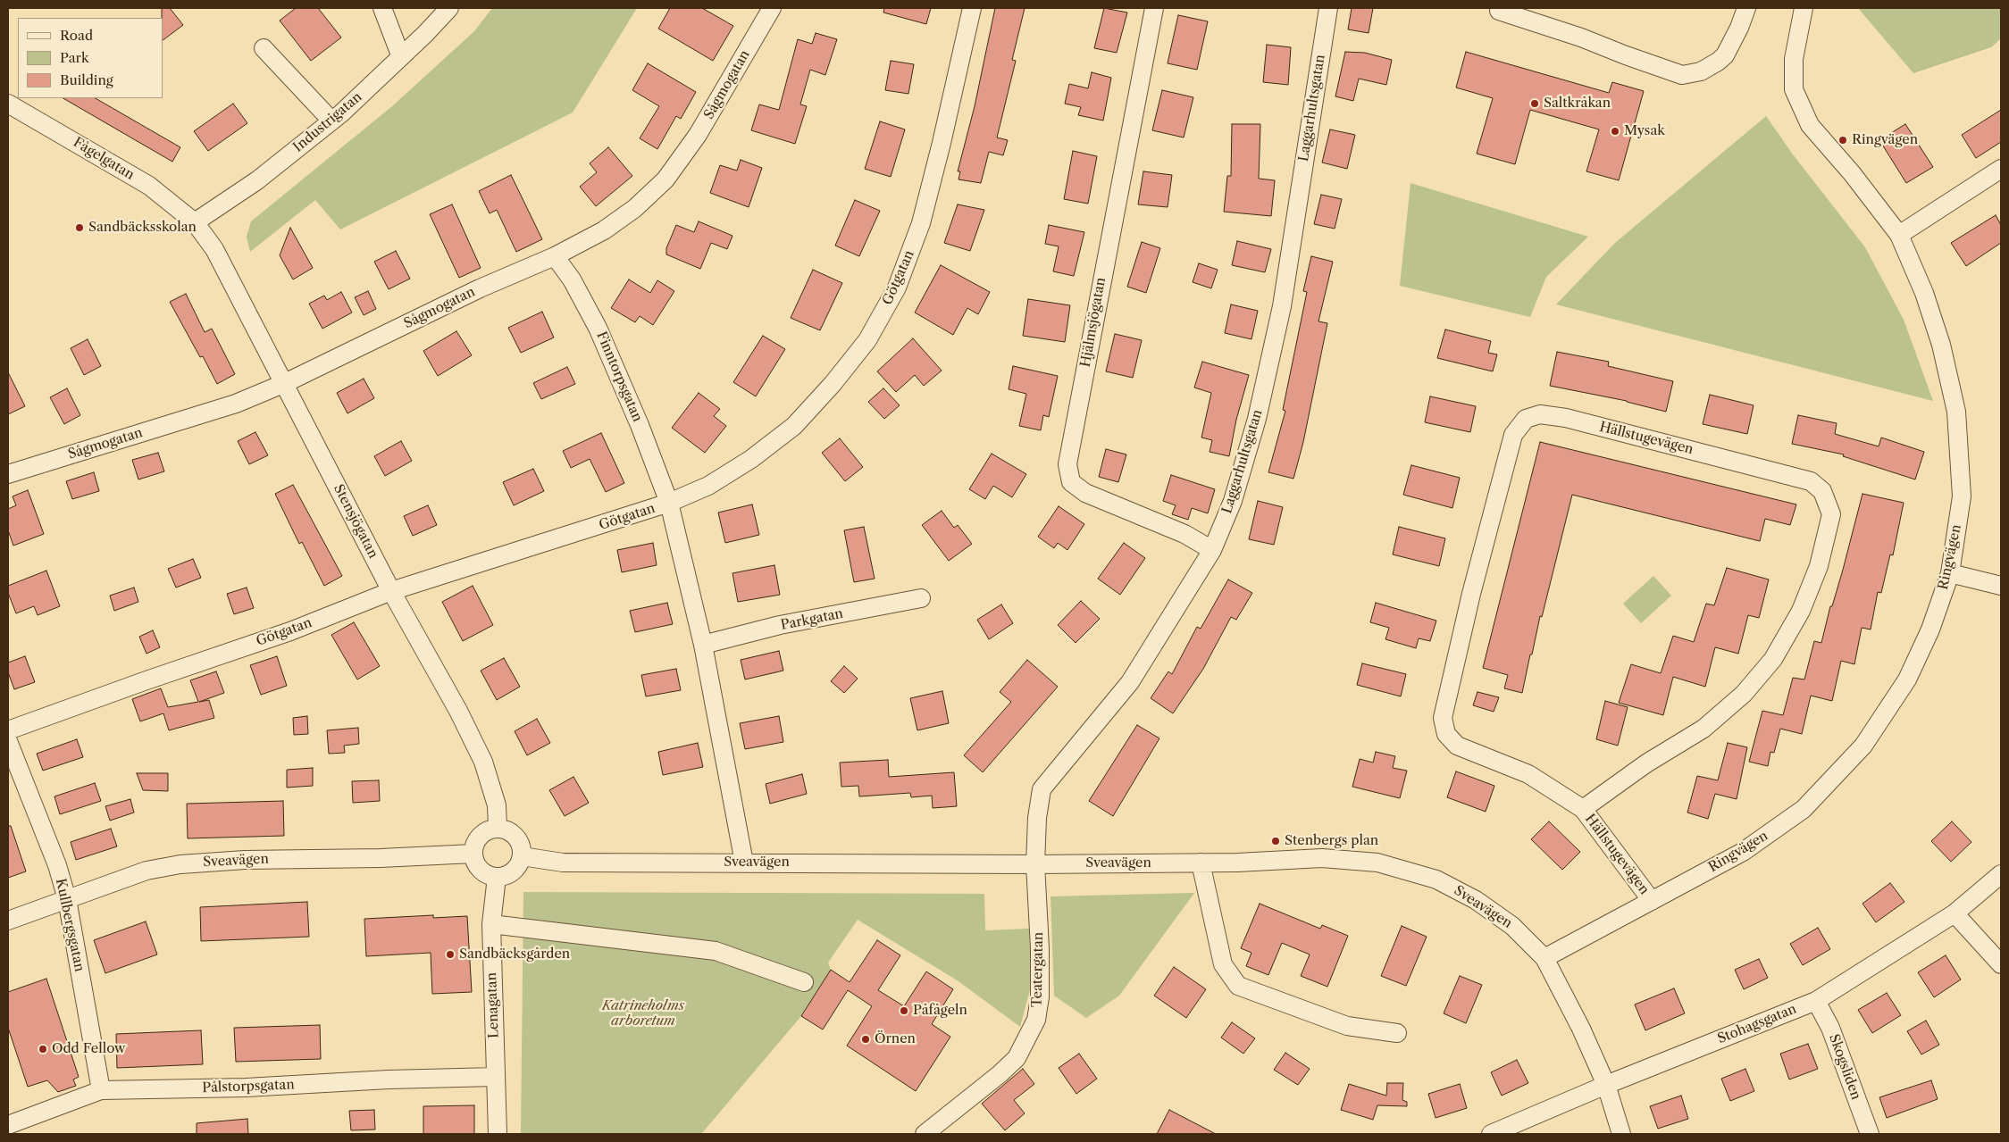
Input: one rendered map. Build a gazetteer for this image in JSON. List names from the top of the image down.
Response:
{
  "streets": {
    "street": [
      "Sågmogatan",
      "Laggarhultsgatan",
      "Industrigatan",
      "Fågelgatan",
      "Götgatan",
      "Hjälmsjögatan",
      "Finntorpsgatan",
      "Hällstugevägen",
      "Stensjögatan",
      "Ringvägen",
      "Parkgatan",
      "Sveavägen",
      "Kullbergsgatan",
      "Teatergatan",
      "Lenagatan",
      "Stohagsgatan",
      "Skogsliden",
      "Pålstorpsgatan"
    ]
  },
  "crossings": [
    ["Sågmogatan", "Finntorpsgatan"],
    ["Sågmogatan", "Stensjögatan"],
    ["Laggarhultsgatan", "Hjälmsjögatan"],
    ["Laggarhultsgatan", "Sveavägen"],
    ["Laggarhultsgatan", "Teatergatan"],
    ["Industrigatan", "Fågelgatan"],
    ["Industrigatan", "Stensjögatan"],
    ["Fågelgatan", "Stensjögatan"],
    ["Götgatan", "Finntorpsgatan"],
    ["Götgatan", "Stensjögatan"],
    ["Hällstugevägen", "Ringvägen"],
    ["Stensjögatan", "Sveavägen"],
    ["Stensjögatan", "Lenagatan"],
    ["Ringvägen", "Sveavägen"],
    ["Sveavägen", "Kullbergsgatan"],
    ["Sveavägen", "Teatergatan"],
    ["Sveavägen", "Lenagatan"],
    ["Sveavägen", "Stohagsgatan"],
    ["Kullbergsgatan", "Pålstorpsgatan"],
    ["Lenagatan", "Pålstorpsgatan"],
    ["Stohagsgatan", "Skogsliden"]
  ],
  "parks": ["Katrineholms arboretum"],
  "places": [
    "Saltkråkan",
    "Mysak",
    "Ringvägen",
    "Sandbäcksskolan",
    "Stenbergs plan",
    "Sandbäcksgården",
    "Påfågeln",
    "Örnen",
    "Odd Fellow"
  ],
  "legend": ["Road", "Park", "Building"]
}
